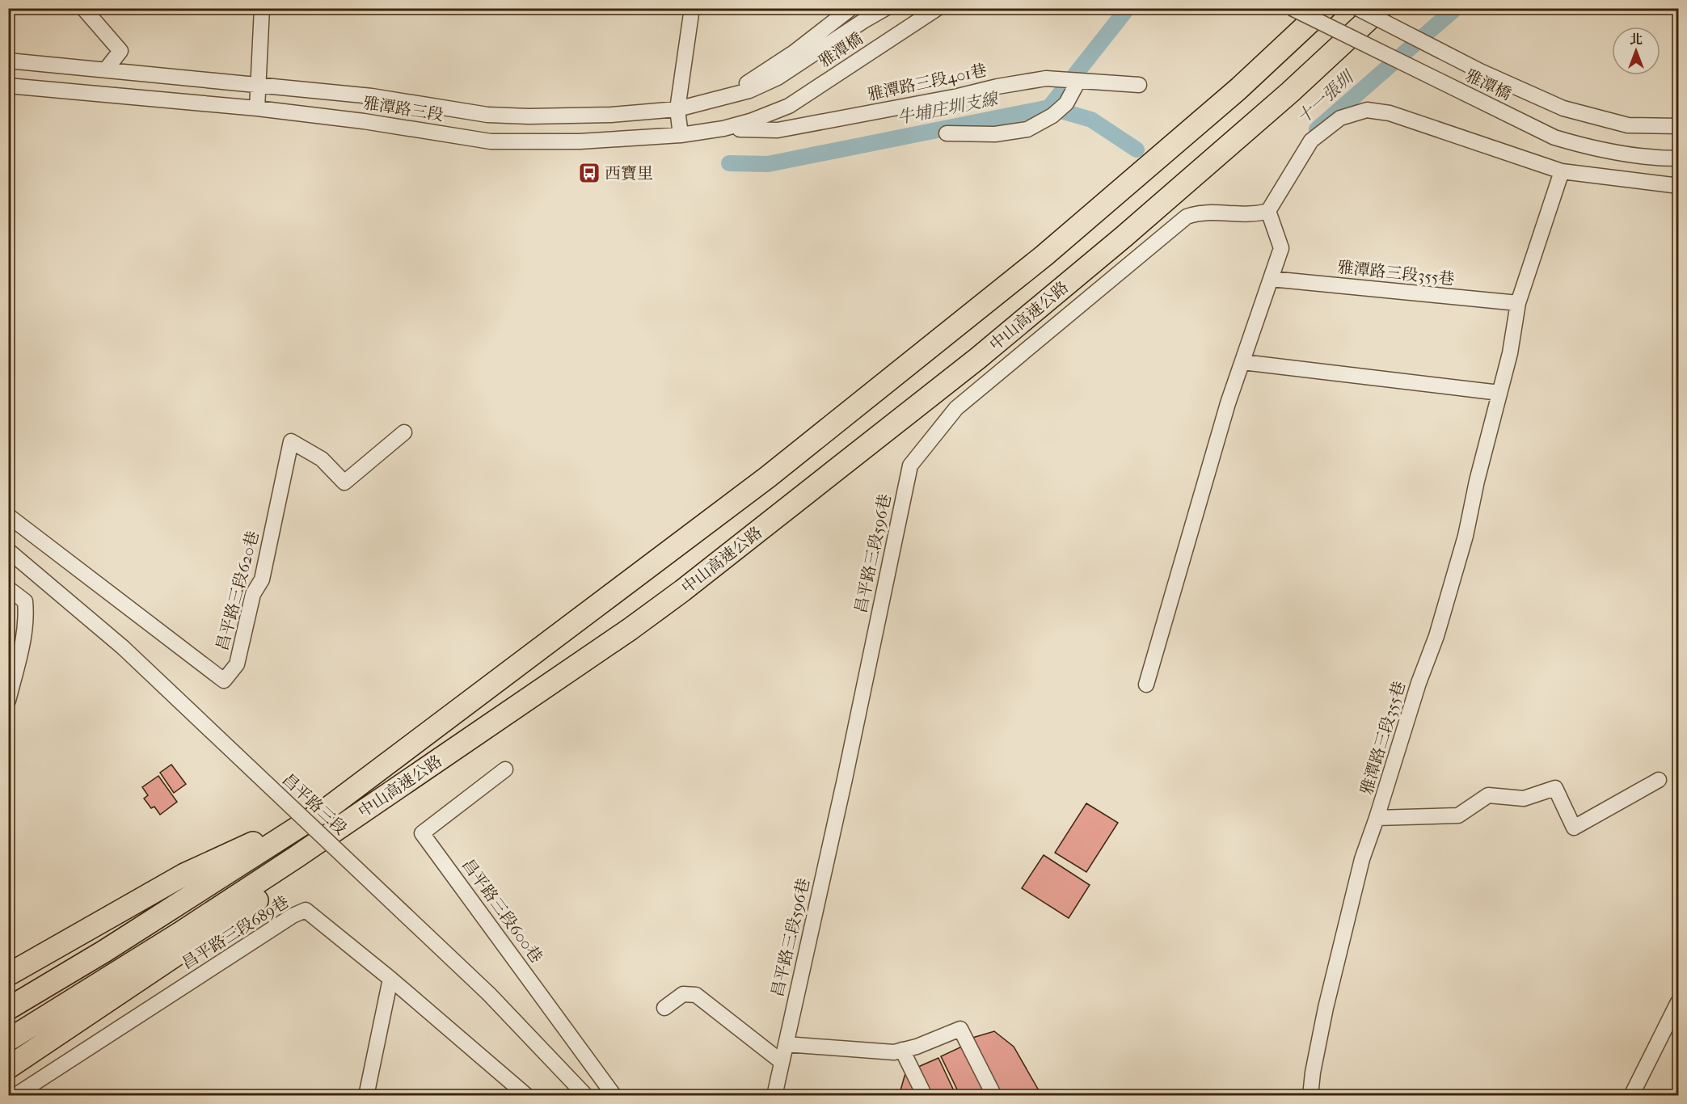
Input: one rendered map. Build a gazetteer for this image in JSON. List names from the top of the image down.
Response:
{
  "streets": {
    "highway": ["中山高速公路"],
    "street": [
      "雅潭橋",
      "雅潭路三段401巷",
      "雅潭路三段",
      "雅潭路三段355巷",
      "昌平路三段596巷",
      "昌平路三段620巷",
      "昌平路三段",
      "昌平路三段600巷",
      "昌平路三段689巷"
    ]
  },
  "crossings": [
    ["雅潭橋", "雅潭路三段"],
    ["雅潭路三段401巷", "雅潭路三段"]
  ],
  "water": ["十一張圳", "牛埔庄圳支線"],
  "places": {
    "bus stop": ["西寶里"]
  },
  "north": "top"
}
